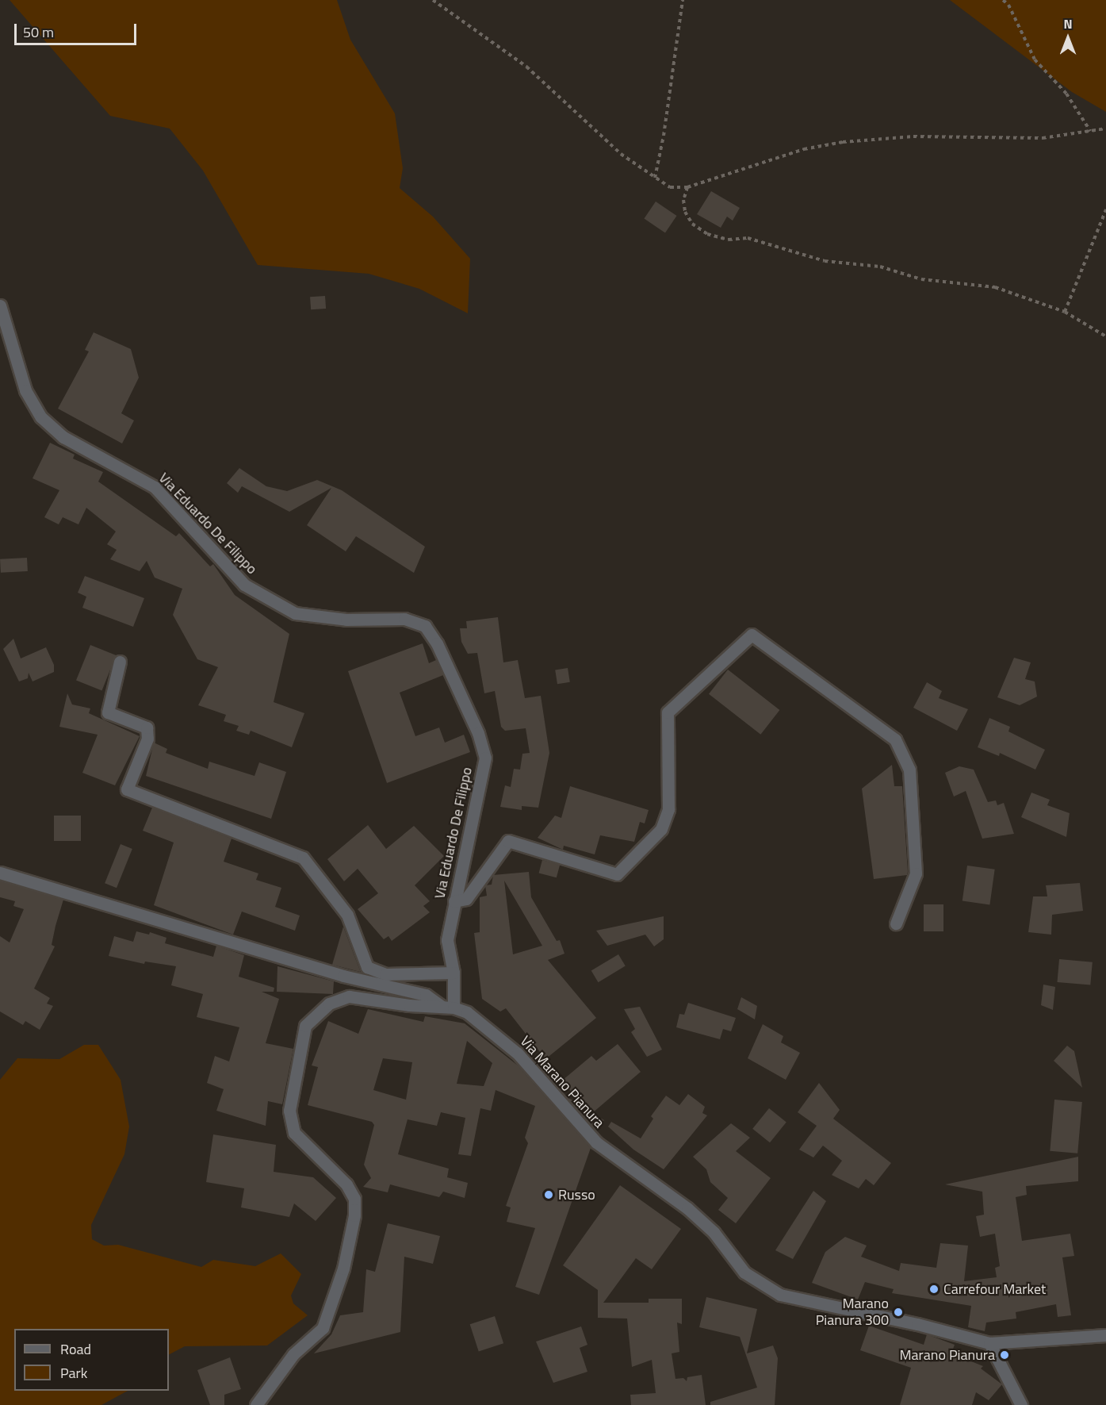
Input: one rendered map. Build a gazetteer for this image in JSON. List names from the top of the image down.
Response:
{
  "streets": {
    "street": ["Via Eduardo De Filippo", "Via Marano Pianura"]
  },
  "crossings": [
    ["Via Eduardo De Filippo", "Via Marano Pianura"]
  ],
  "places": [
    "Russo",
    "Carrefour Market",
    "Marano Pianura 300",
    "Marano Pianura"
  ],
  "legend": ["Road", "Park"],
  "scale_bar": "50 m",
  "north": "top"
}
